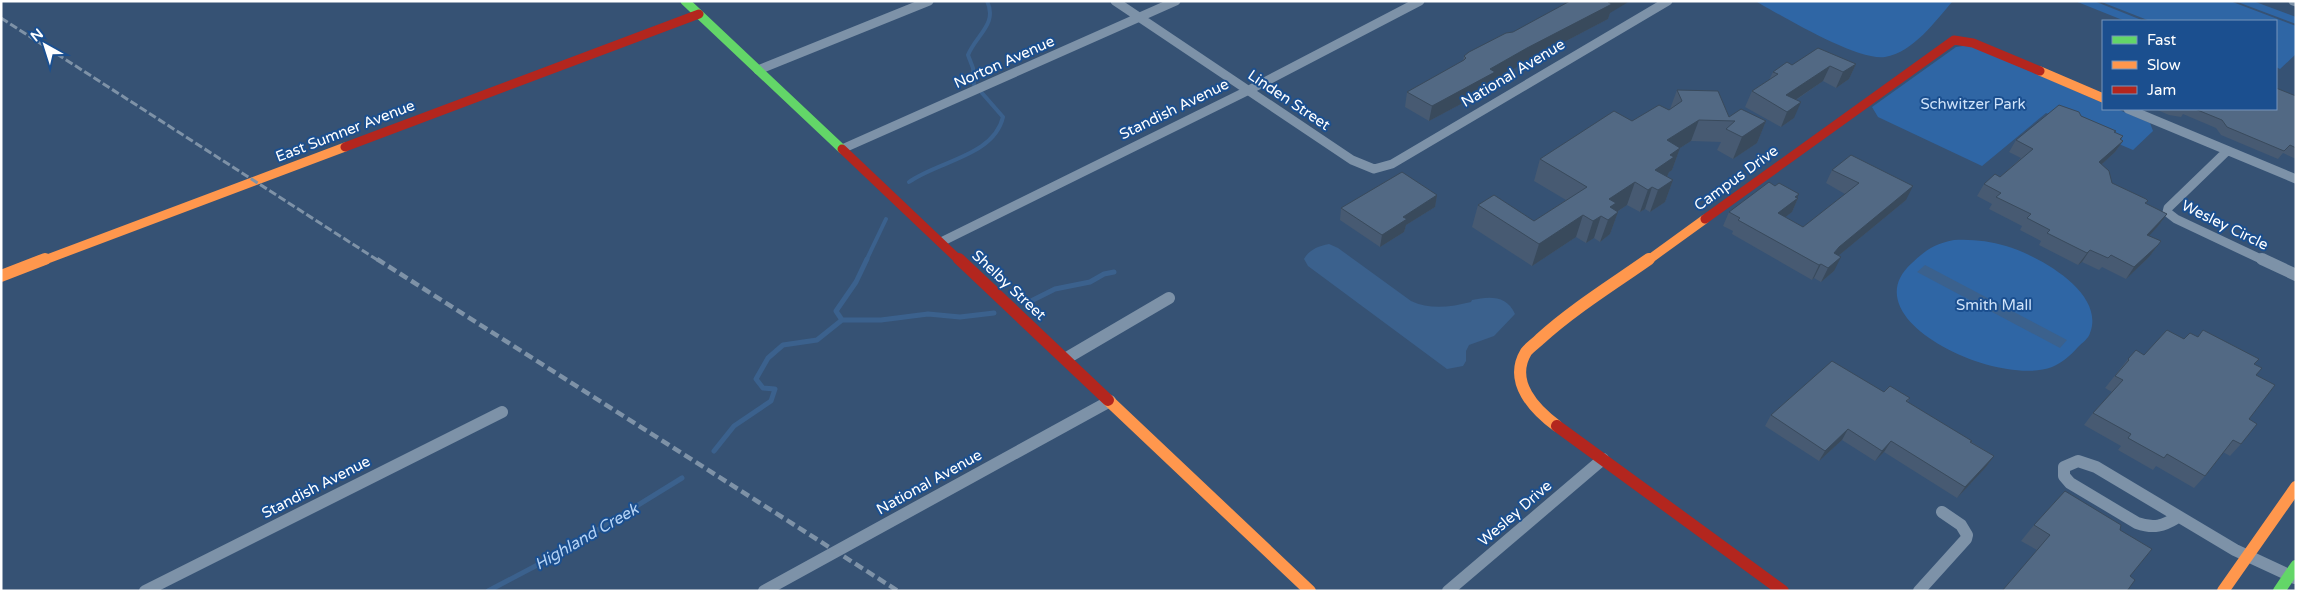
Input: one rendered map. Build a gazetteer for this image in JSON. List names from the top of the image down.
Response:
{
  "streets": {
    "street": [
      "Norton Avenue",
      "National Avenue",
      "Linden Street",
      "Standish Avenue",
      "East Sumner Avenue",
      "Campus Drive",
      "Wesley Circle",
      "Shelby Street",
      "Wesley Drive"
    ]
  },
  "crossings": [
    ["Norton Avenue", "Linden Street"],
    ["Norton Avenue", "Shelby Street"],
    ["National Avenue", "Linden Street"],
    ["National Avenue", "Shelby Street"],
    ["Linden Street", "Standish Avenue"],
    ["Standish Avenue", "Shelby Street"],
    ["East Sumner Avenue", "Shelby Street"],
    ["Campus Drive", "Wesley Drive"]
  ],
  "water": ["Highland Creek"],
  "parks": ["Schwitzer Park", "Smith Mall"],
  "legend": ["Fast", "Slow", "Jam"],
  "north": "top left"
}
